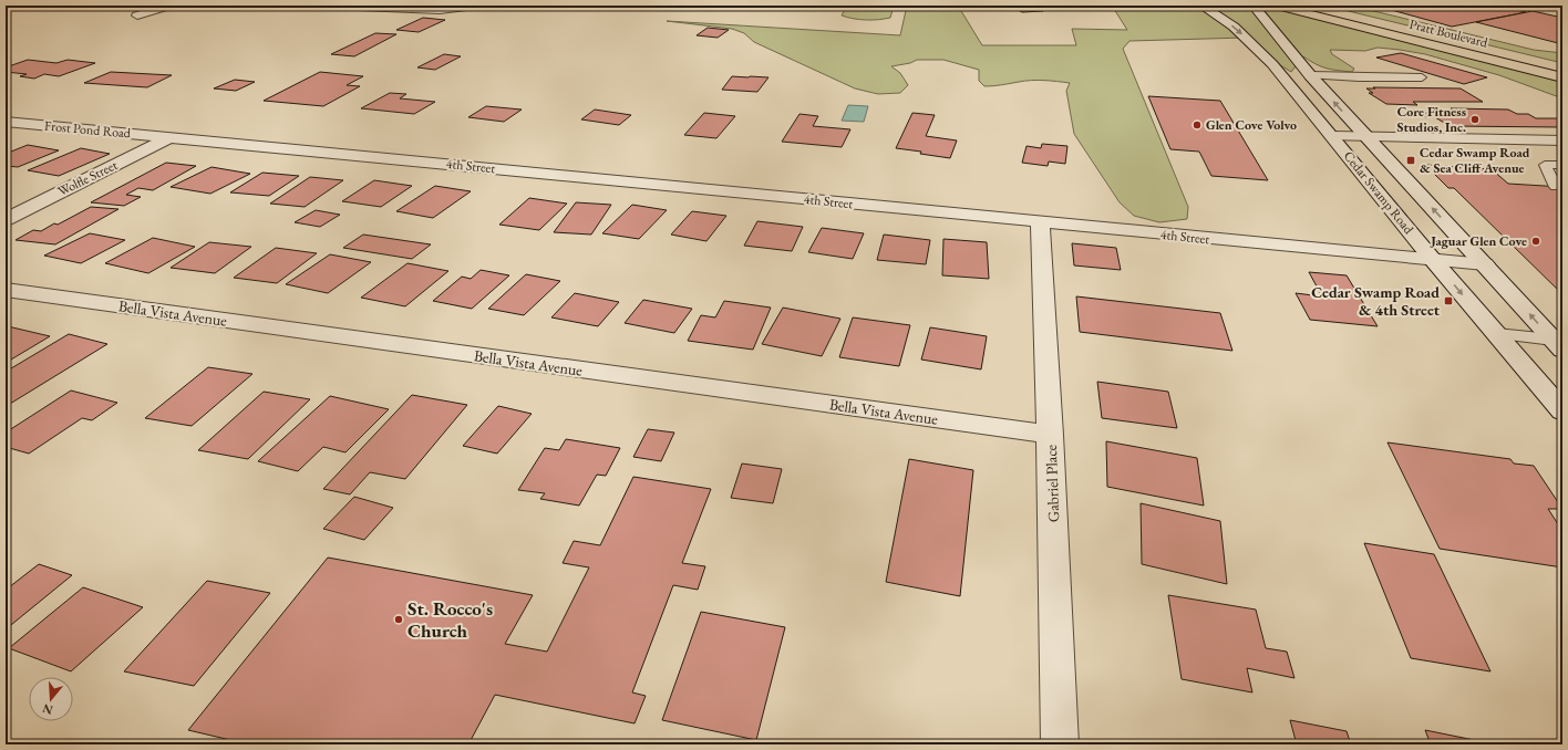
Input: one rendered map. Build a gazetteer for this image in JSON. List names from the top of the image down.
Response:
{
  "streets": {
    "main road": ["Pratt Boulevard"],
    "street": [
      "Frost Pond Road",
      "4th Street",
      "Wolfle Street",
      "Cedar Swamp Road",
      "Bella Vista Avenue",
      "Gabriel Place"
    ]
  },
  "crossings": [
    ["Frost Pond Road", "4th Street"],
    ["Frost Pond Road", "Wolfle Street"],
    ["4th Street", "Wolfle Street"],
    ["4th Street", "Cedar Swamp Road"],
    ["4th Street", "Gabriel Place"],
    ["Bella Vista Avenue", "Gabriel Place"]
  ],
  "places": {
    "other": [
      "Core Fitness Studios, Inc.",
      "Glen Cove Volvo",
      "Jaguar Glen Cove",
      "St. Rocco's Church"
    ],
    "transit": ["Cedar Swamp Road & Sea Cliff Avenue", "Cedar Swamp Road & 4th Street"]
  },
  "north": "bottom"
}
